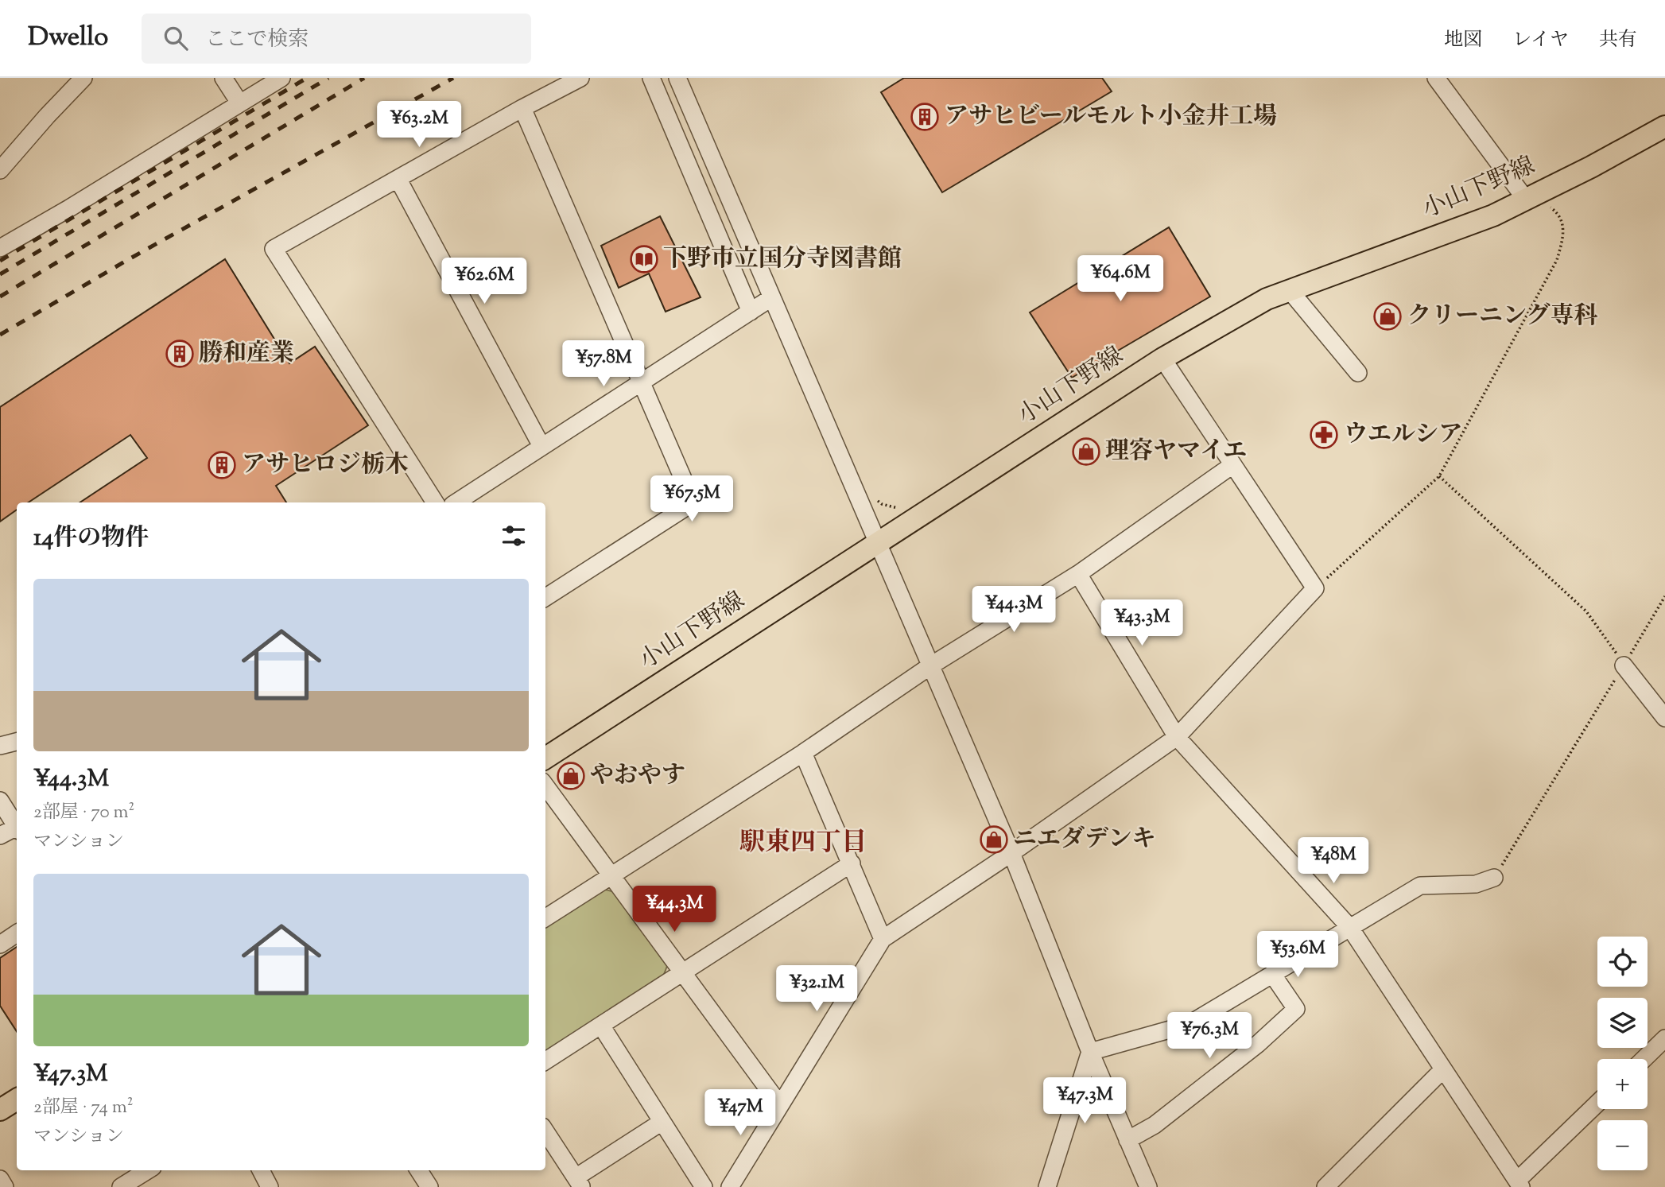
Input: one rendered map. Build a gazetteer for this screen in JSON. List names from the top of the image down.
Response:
{
  "streets": {
    "main road": ["小山下野線"]
  },
  "districts": ["駅東四丁目"],
  "places": {
    "building": ["アサヒビールモルト小金井工場", "勝和産業", "アサヒロジ栃木"],
    "library": ["下野市立国分寺図書館"],
    "shop": [
      "クリーニング専科",
      "理容ヤマイエ",
      "やおやす",
      "ニエダデンキ"
    ],
    "pharmacy": ["ウエルシア"]
  },
  "page": {
    "header": "Dwello",
    "search": "ここで検索",
    "nav": ["地図", "レイヤ", "共有"],
    "price": [
      "¥63.2M",
      "¥64.6M",
      "¥62.6M",
      "¥57.8M",
      "¥67.5M",
      "¥44.3M",
      "¥43.3M",
      "¥48M",
      "¥44.3M",
      "¥53.6M",
      "¥32.1M",
      "¥76.3M",
      "¥47.3M",
      "¥47M"
    ],
    "heading": "14件の物件",
    "list": [
      {
        "name": "¥44.3M",
        "note": "2部屋 · 70 m² · マンション"
      },
      {
        "name": "¥47.3M",
        "note": "2部屋 · 74 m² · マンション"
      }
    ],
    "map_buttons": ["+", "−"]
  }
}
